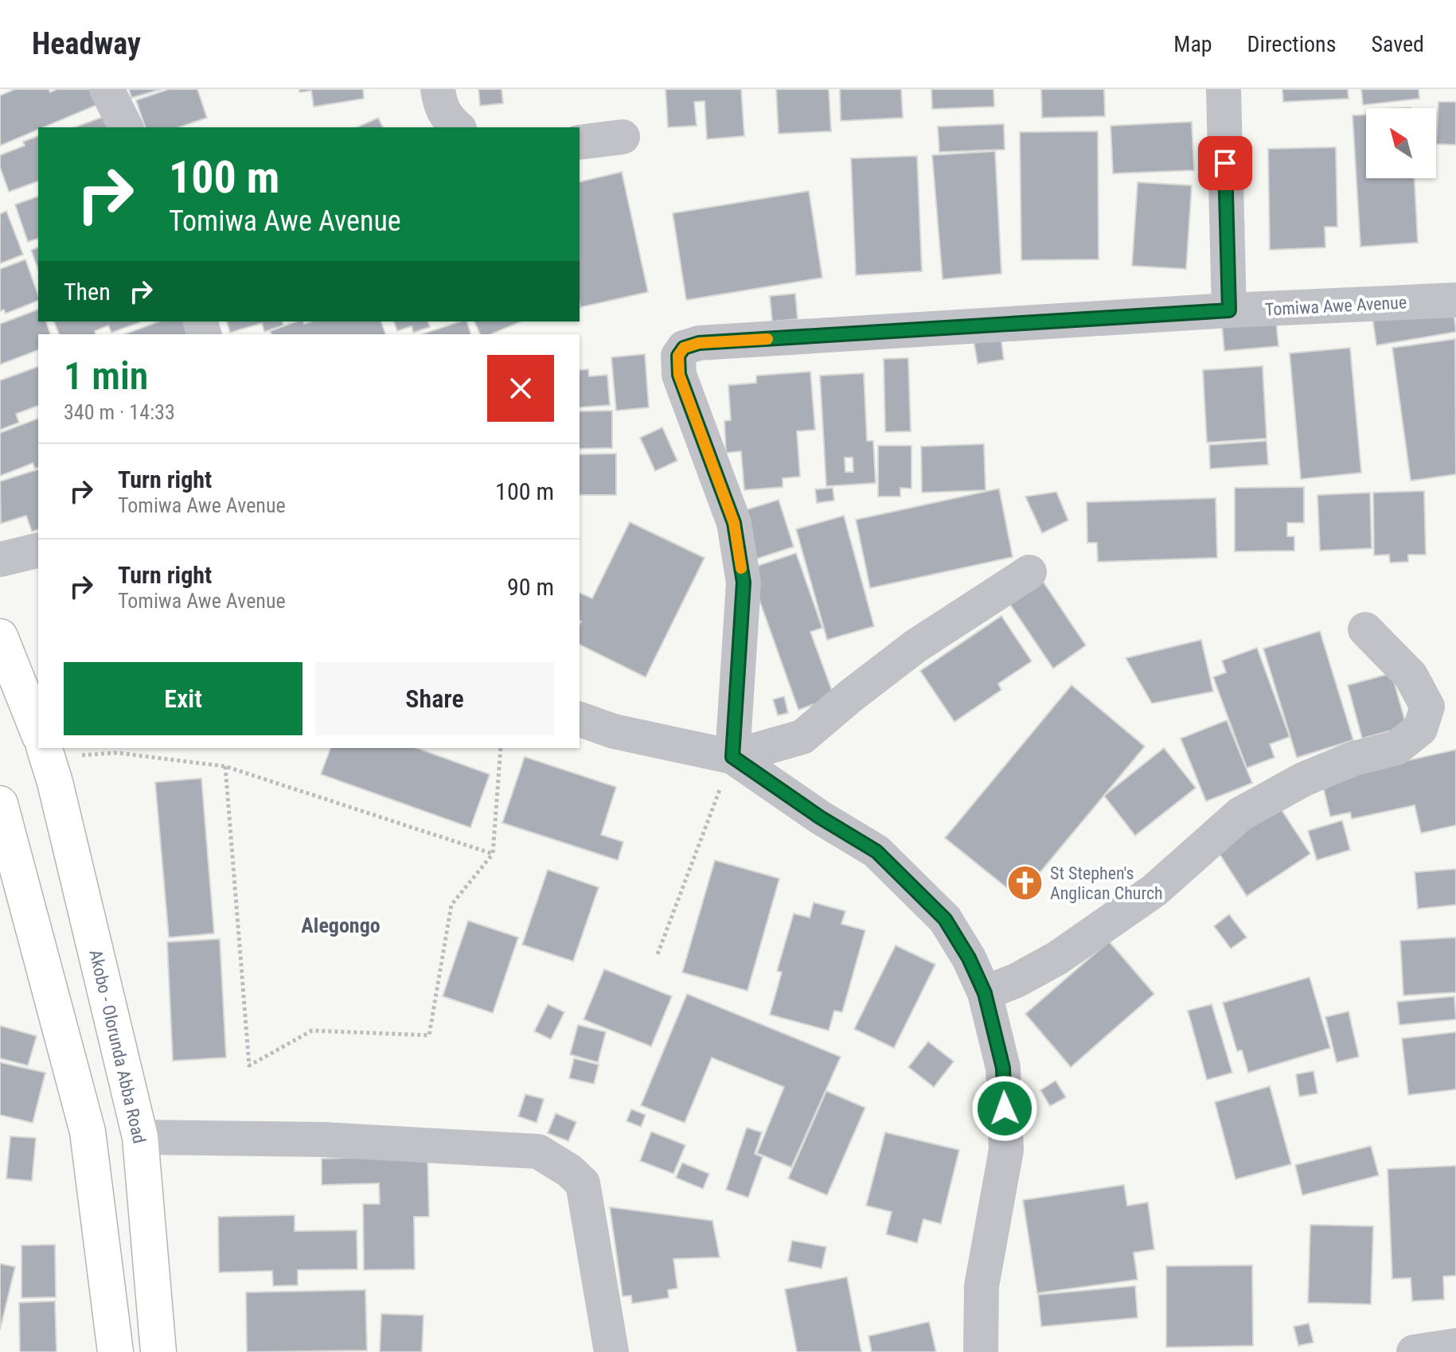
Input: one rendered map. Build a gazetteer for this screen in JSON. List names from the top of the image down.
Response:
{
  "streets": {
    "main road": ["Akobo - Olorunda Abba Road"],
    "street": ["Tomiwa Awe Avenue"]
  },
  "districts": ["Alegongo"],
  "places": {
    "church": ["St Stephen's Anglican Church"]
  },
  "north": "top left",
  "page": {
    "header": "Headway",
    "nav": ["Map", "Directions", "Saved"],
    "turn": ["100 m", "Tomiwa Awe Avenue"],
    "then": "Then",
    "heading": ["1 min", "340 m · 14:33"],
    "list": [
      {
        "name": "Turn right",
        "note": "Tomiwa Awe Avenue",
        "value": "100 m"
      },
      {
        "name": "Turn right",
        "note": "Tomiwa Awe Avenue",
        "value": "90 m"
      }
    ],
    "buttons": ["Exit", "Share"]
  }
}
